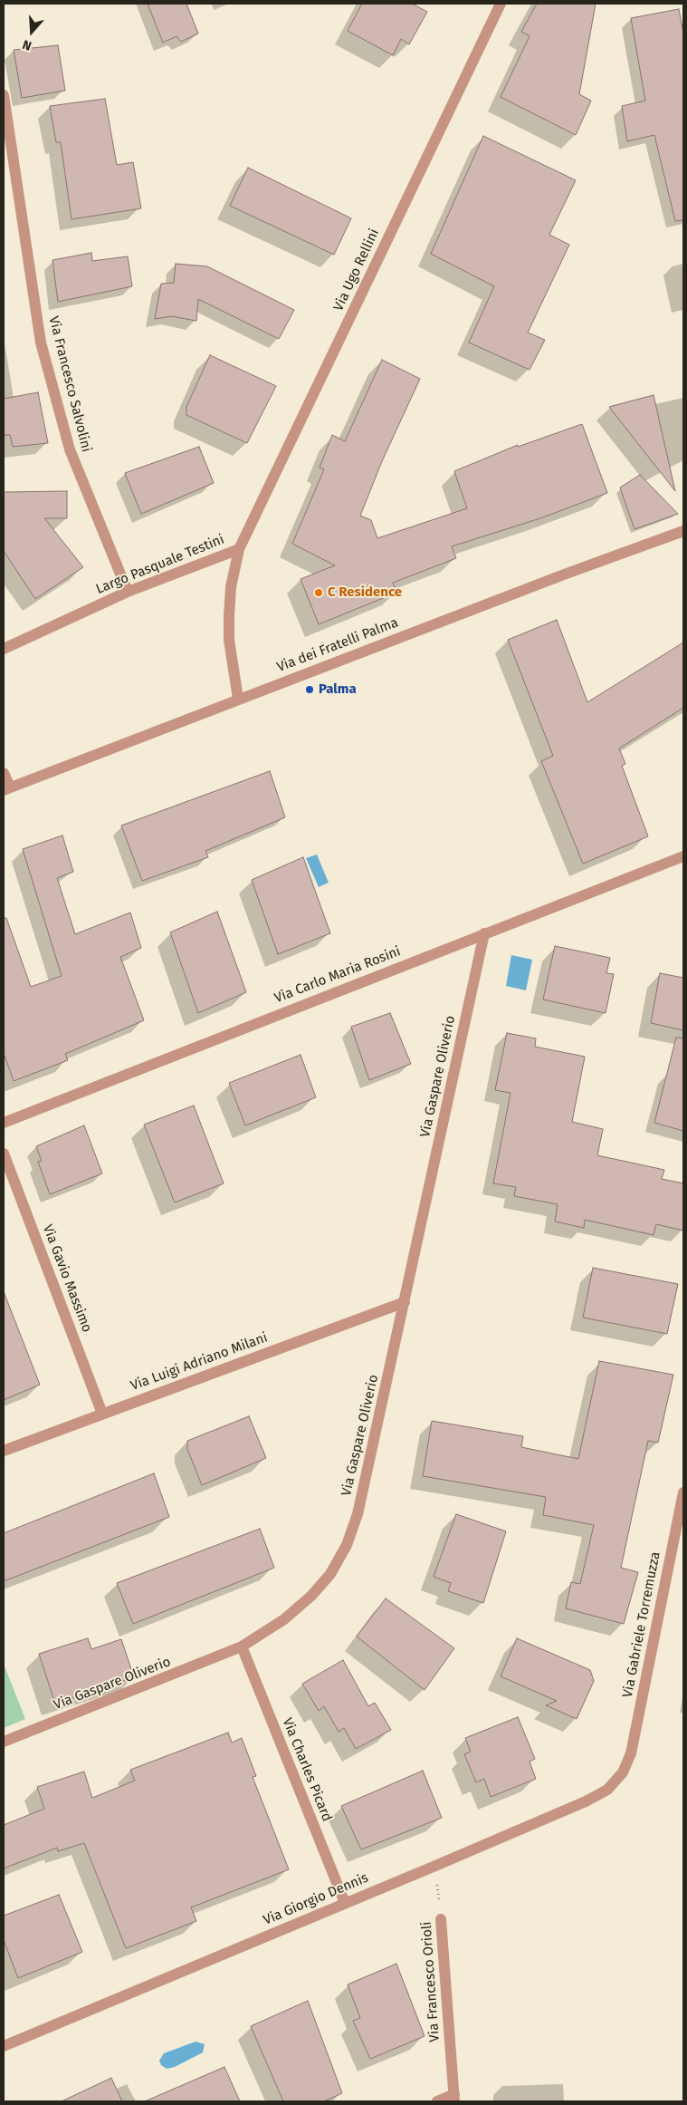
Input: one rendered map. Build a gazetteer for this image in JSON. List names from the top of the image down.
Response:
{
  "streets": {
    "street": [
      "Via Ugo Rellini",
      "Via Francesco Salvolini",
      "Largo Pasquale Testini",
      "Via dei Fratelli Palma",
      "Via Carlo Maria Rosini",
      "Via Gaspare Oliverio",
      "Via Gavio Massimo",
      "Via Luigi Adriano Milani",
      "Via Gabriele Torremuzza",
      "Via Charles Picard",
      "Via Giorgio Dennis",
      "Via Francesco Orioli"
    ]
  },
  "crossings": [
    ["Via Ugo Rellini", "Largo Pasquale Testini"],
    ["Via Francesco Salvolini", "Largo Pasquale Testini"],
    ["Largo Pasquale Testini", "Via dei Fratelli Palma"],
    ["Via Carlo Maria Rosini", "Via Gaspare Oliverio"],
    ["Via Gaspare Oliverio", "Via Luigi Adriano Milani"],
    ["Via Gaspare Oliverio", "Via Charles Picard"],
    ["Via Gavio Massimo", "Via Luigi Adriano Milani"],
    ["Via Gabriele Torremuzza", "Via Giorgio Dennis"],
    ["Via Charles Picard", "Via Giorgio Dennis"],
    ["Via Giorgio Dennis", "Via Francesco Orioli"]
  ],
  "places": ["C Residence", "Palma"],
  "north": "bottom"
}
